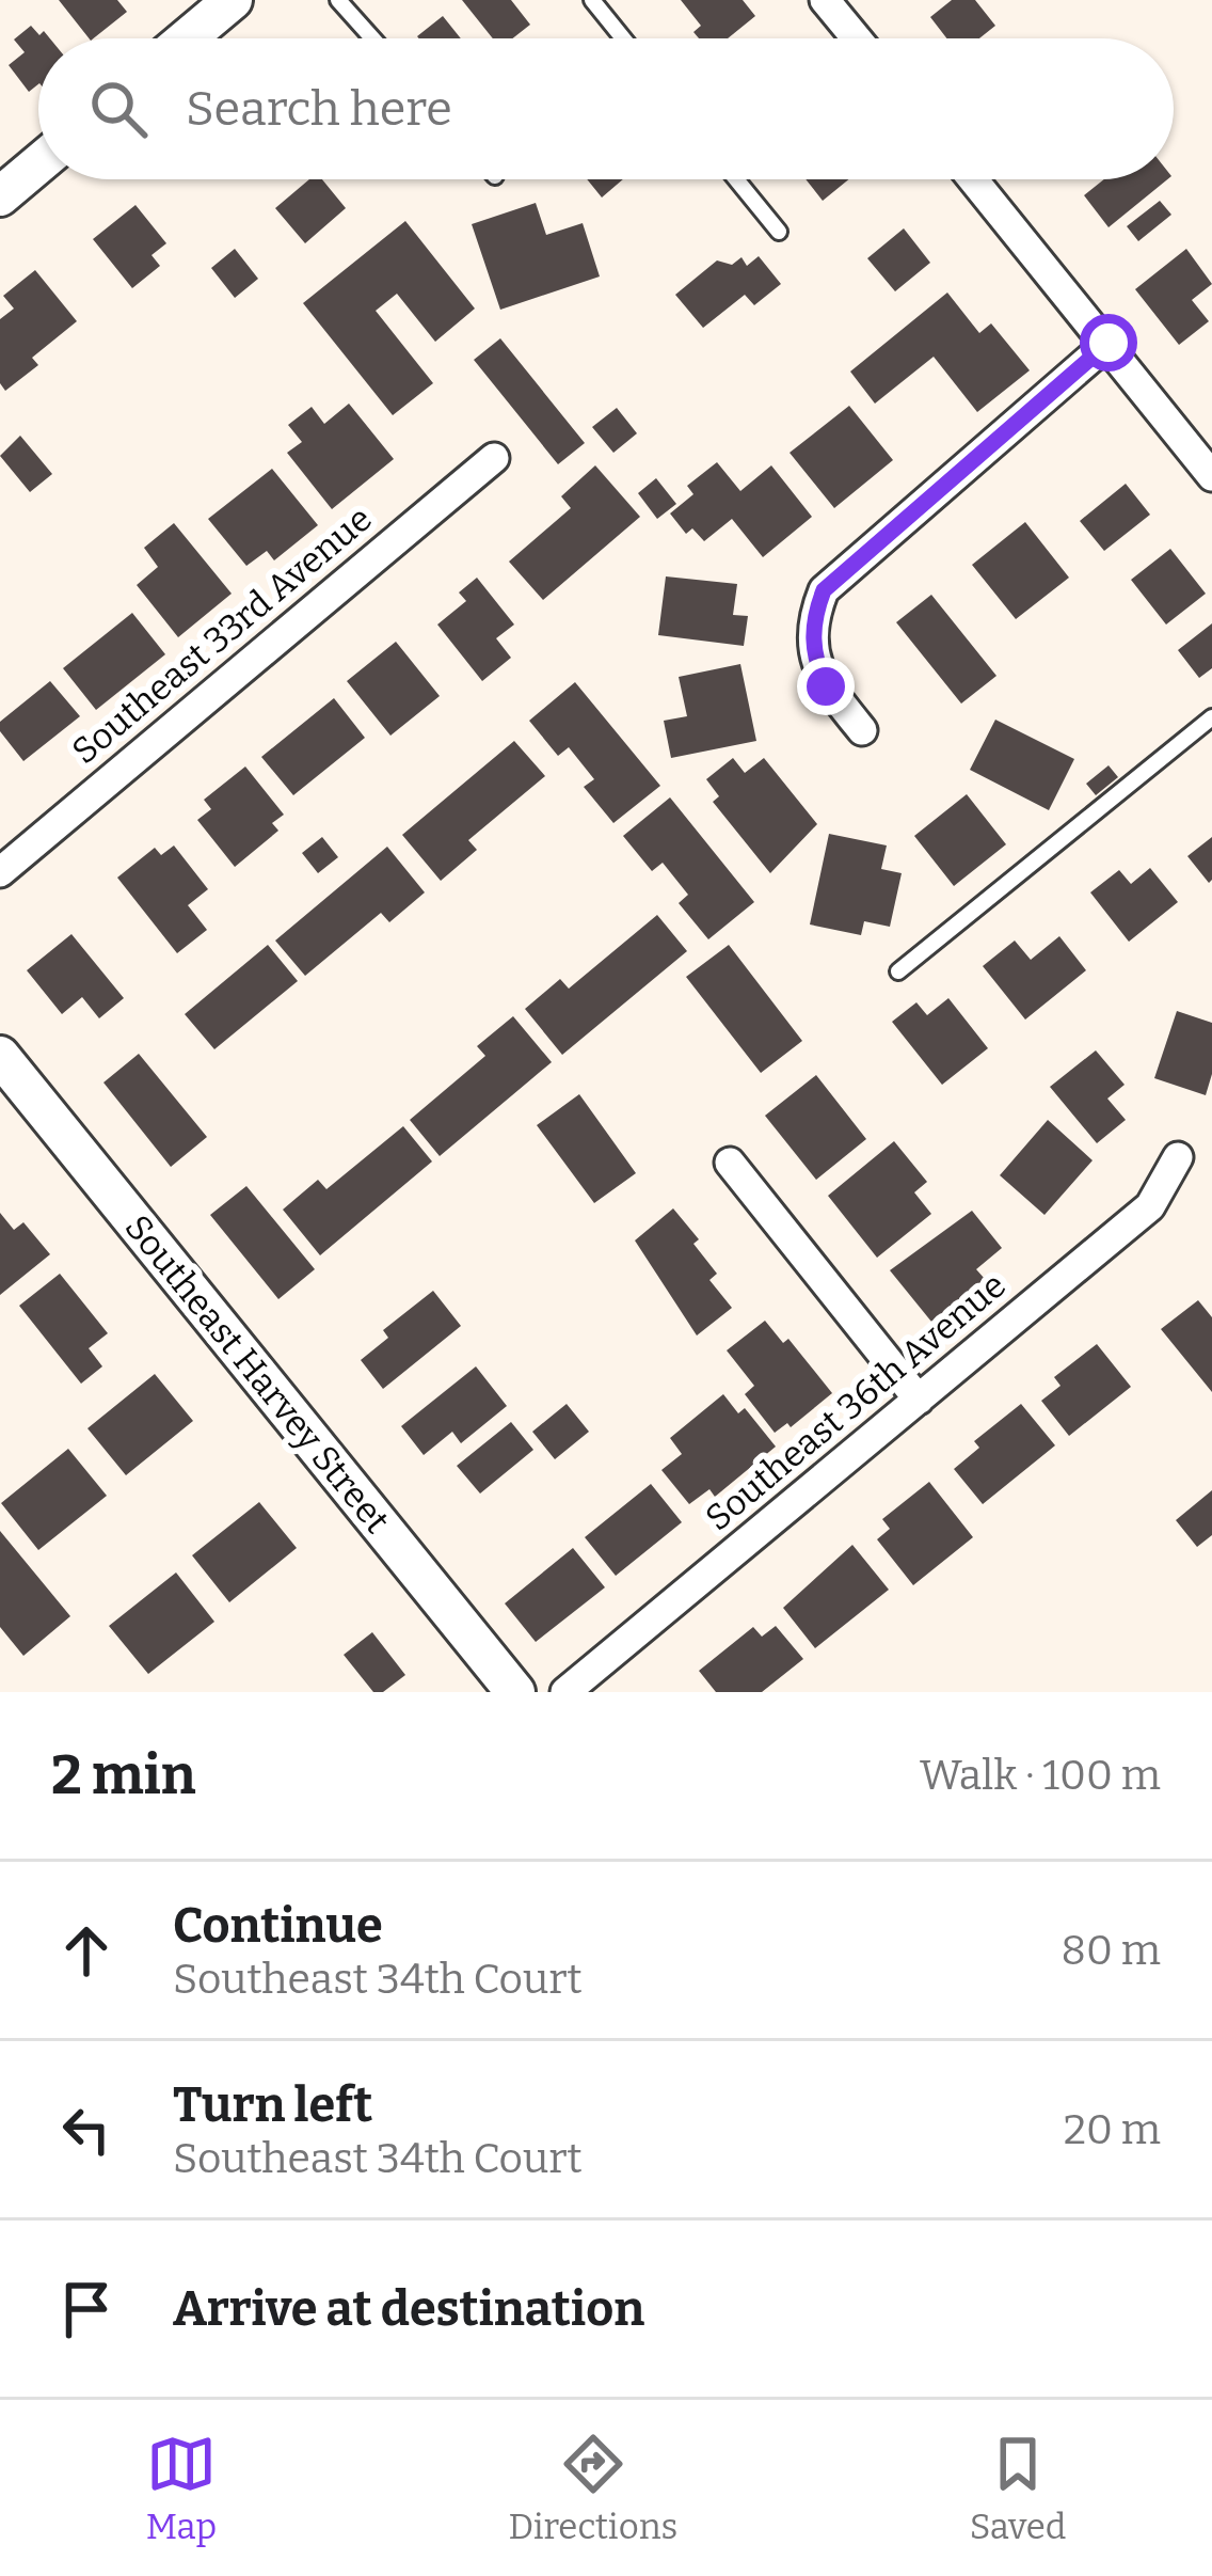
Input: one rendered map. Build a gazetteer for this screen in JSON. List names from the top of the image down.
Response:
{
  "streets": {
    "street": ["Southeast 33rd Avenue", "Southeast Harvey Street", "Southeast 36th Avenue"]
  },
  "page": {
    "search": "Search here",
    "heading": ["2 min", "Walk · 100 m"],
    "list": [
      ["Continue", "Southeast 34th Court", "80 m"],
      ["Turn left", "Southeast 34th Court", "20 m"],
      "Arrive at destination"
    ],
    "nav": ["Map", "Directions", "Saved"]
  }
}
